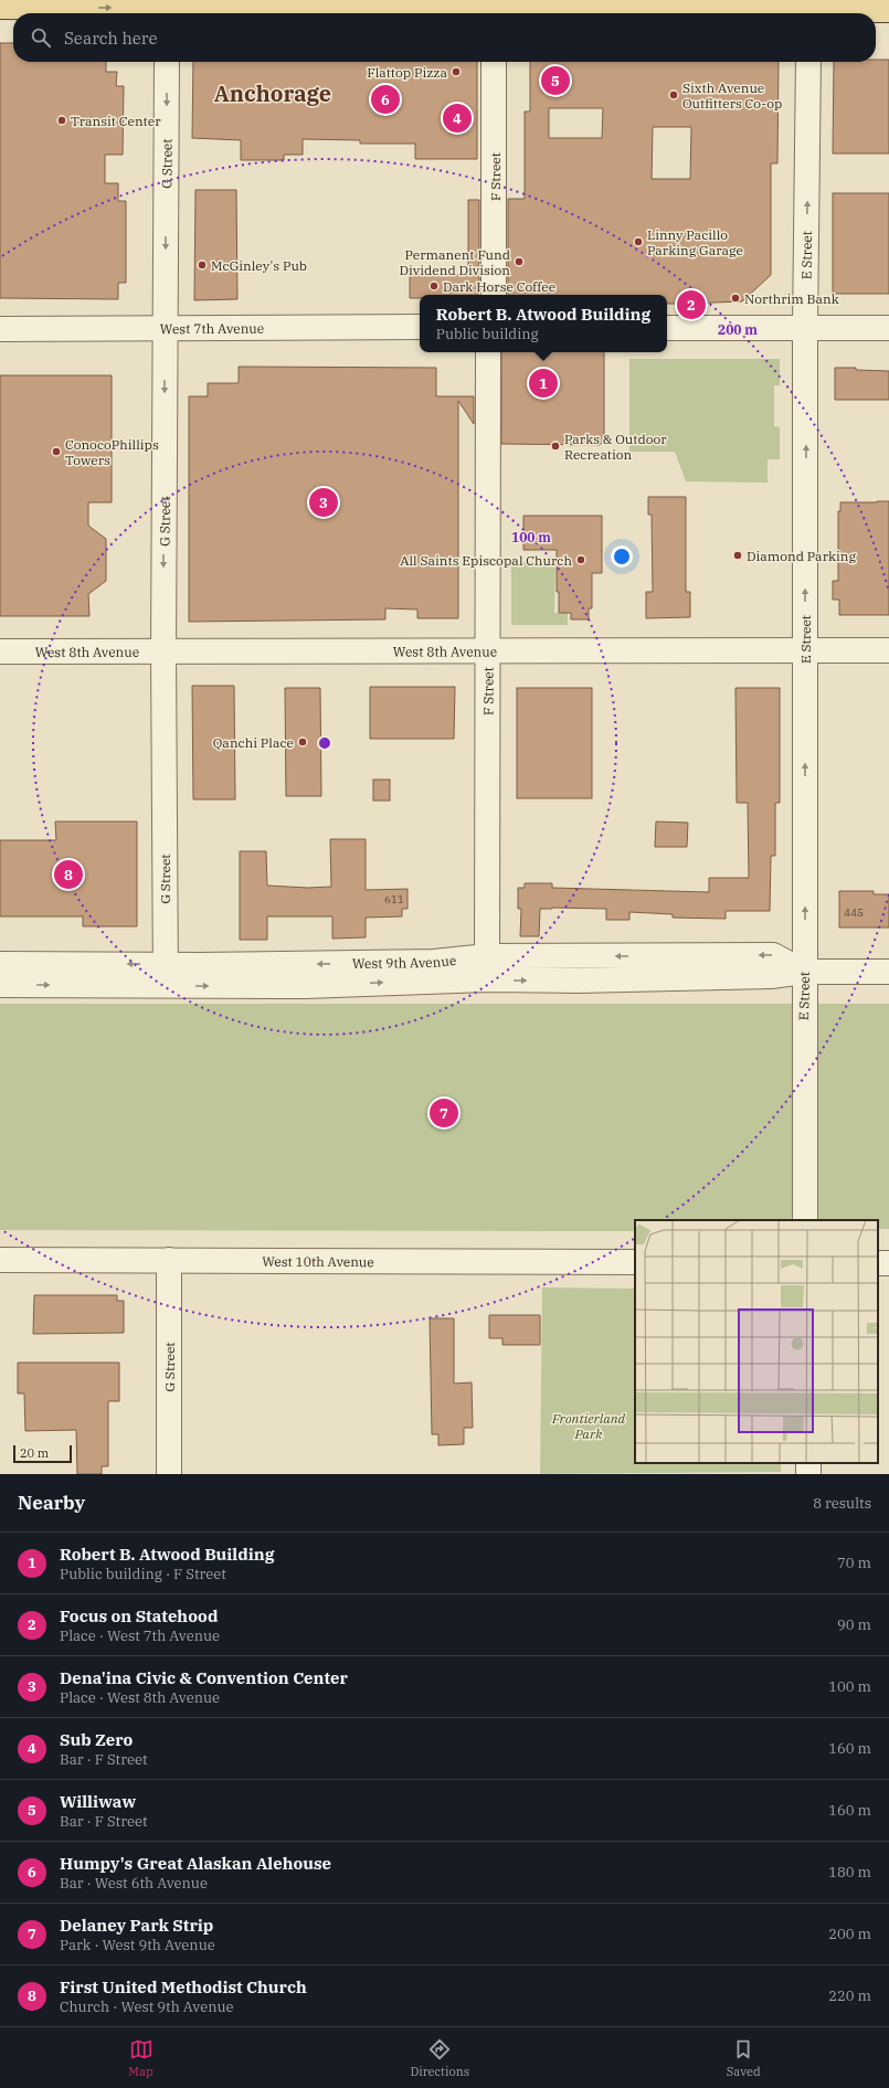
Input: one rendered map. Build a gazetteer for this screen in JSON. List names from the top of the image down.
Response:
{
  "streets": {
    "street": [
      "G Street",
      "F Street",
      "E Street",
      "West 7th Avenue",
      "West 8th Avenue",
      "West 9th Avenue",
      "West 10th Avenue"
    ]
  },
  "crossings": [
    ["G Street", "West 7th Avenue"],
    ["G Street", "West 8th Avenue"],
    ["G Street", "West 9th Avenue"],
    ["G Street", "West 10th Avenue"],
    ["F Street", "West 8th Avenue"],
    ["F Street", "West 9th Avenue"],
    ["E Street", "West 8th Avenue"],
    ["E Street", "West 9th Avenue"]
  ],
  "one_way": ["G Street", "E Street"],
  "districts": ["Anchorage"],
  "parks": ["Frontierland Park"],
  "places": [
    "Flattop Pizza",
    "Sixth Avenue Outfitters Co-op",
    "Transit Center",
    "Linny Pacillo Parking Garage",
    "Permanent Fund Dividend Division",
    "McGinley's Pub",
    "Dark Horse Coffee",
    "Northrim Bank",
    "Parks & Outdoor Recreation",
    "ConocoPhillips Towers",
    "Diamond Parking",
    "All Saints Episcopal Church",
    "Qanchi Place"
  ],
  "house_numbers": ["611", "445"],
  "scale_bar": "20 m",
  "page": {
    "search": "Search here",
    "pins": [
      "5",
      "6",
      "4",
      "2",
      "1",
      "3",
      "8",
      "7"
    ],
    "popup": ["Robert B. Atwood Building", "Public building"],
    "scale": "20 m",
    "heading": ["Nearby", "8 results"],
    "list": [
      {
        "mark": "1",
        "name": "Robert B. Atwood Building",
        "note": "Public building · F Street",
        "value": "70 m"
      },
      {
        "mark": "2",
        "name": "Focus on Statehood",
        "note": "Place · West 7th Avenue",
        "value": "90 m"
      },
      {
        "mark": "3",
        "name": "Dena'ina Civic & Convention Center",
        "note": "Place · West 8th Avenue",
        "value": "100 m"
      },
      {
        "mark": "4",
        "name": "Sub Zero",
        "note": "Bar · F Street",
        "value": "160 m"
      },
      {
        "mark": "5",
        "name": "Williwaw",
        "note": "Bar · F Street",
        "value": "160 m"
      },
      {
        "mark": "6",
        "name": "Humpy's Great Alaskan Alehouse",
        "note": "Bar · West 6th Avenue",
        "value": "180 m"
      },
      {
        "mark": "7",
        "name": "Delaney Park Strip",
        "note": "Park · West 9th Avenue",
        "value": "200 m"
      },
      {
        "mark": "8",
        "name": "First United Methodist Church",
        "note": "Church · West 9th Avenue",
        "value": "220 m"
      }
    ],
    "nav": ["Map", "Directions", "Saved"]
  },
  "rings": ["200 m", "100 m"]
}
